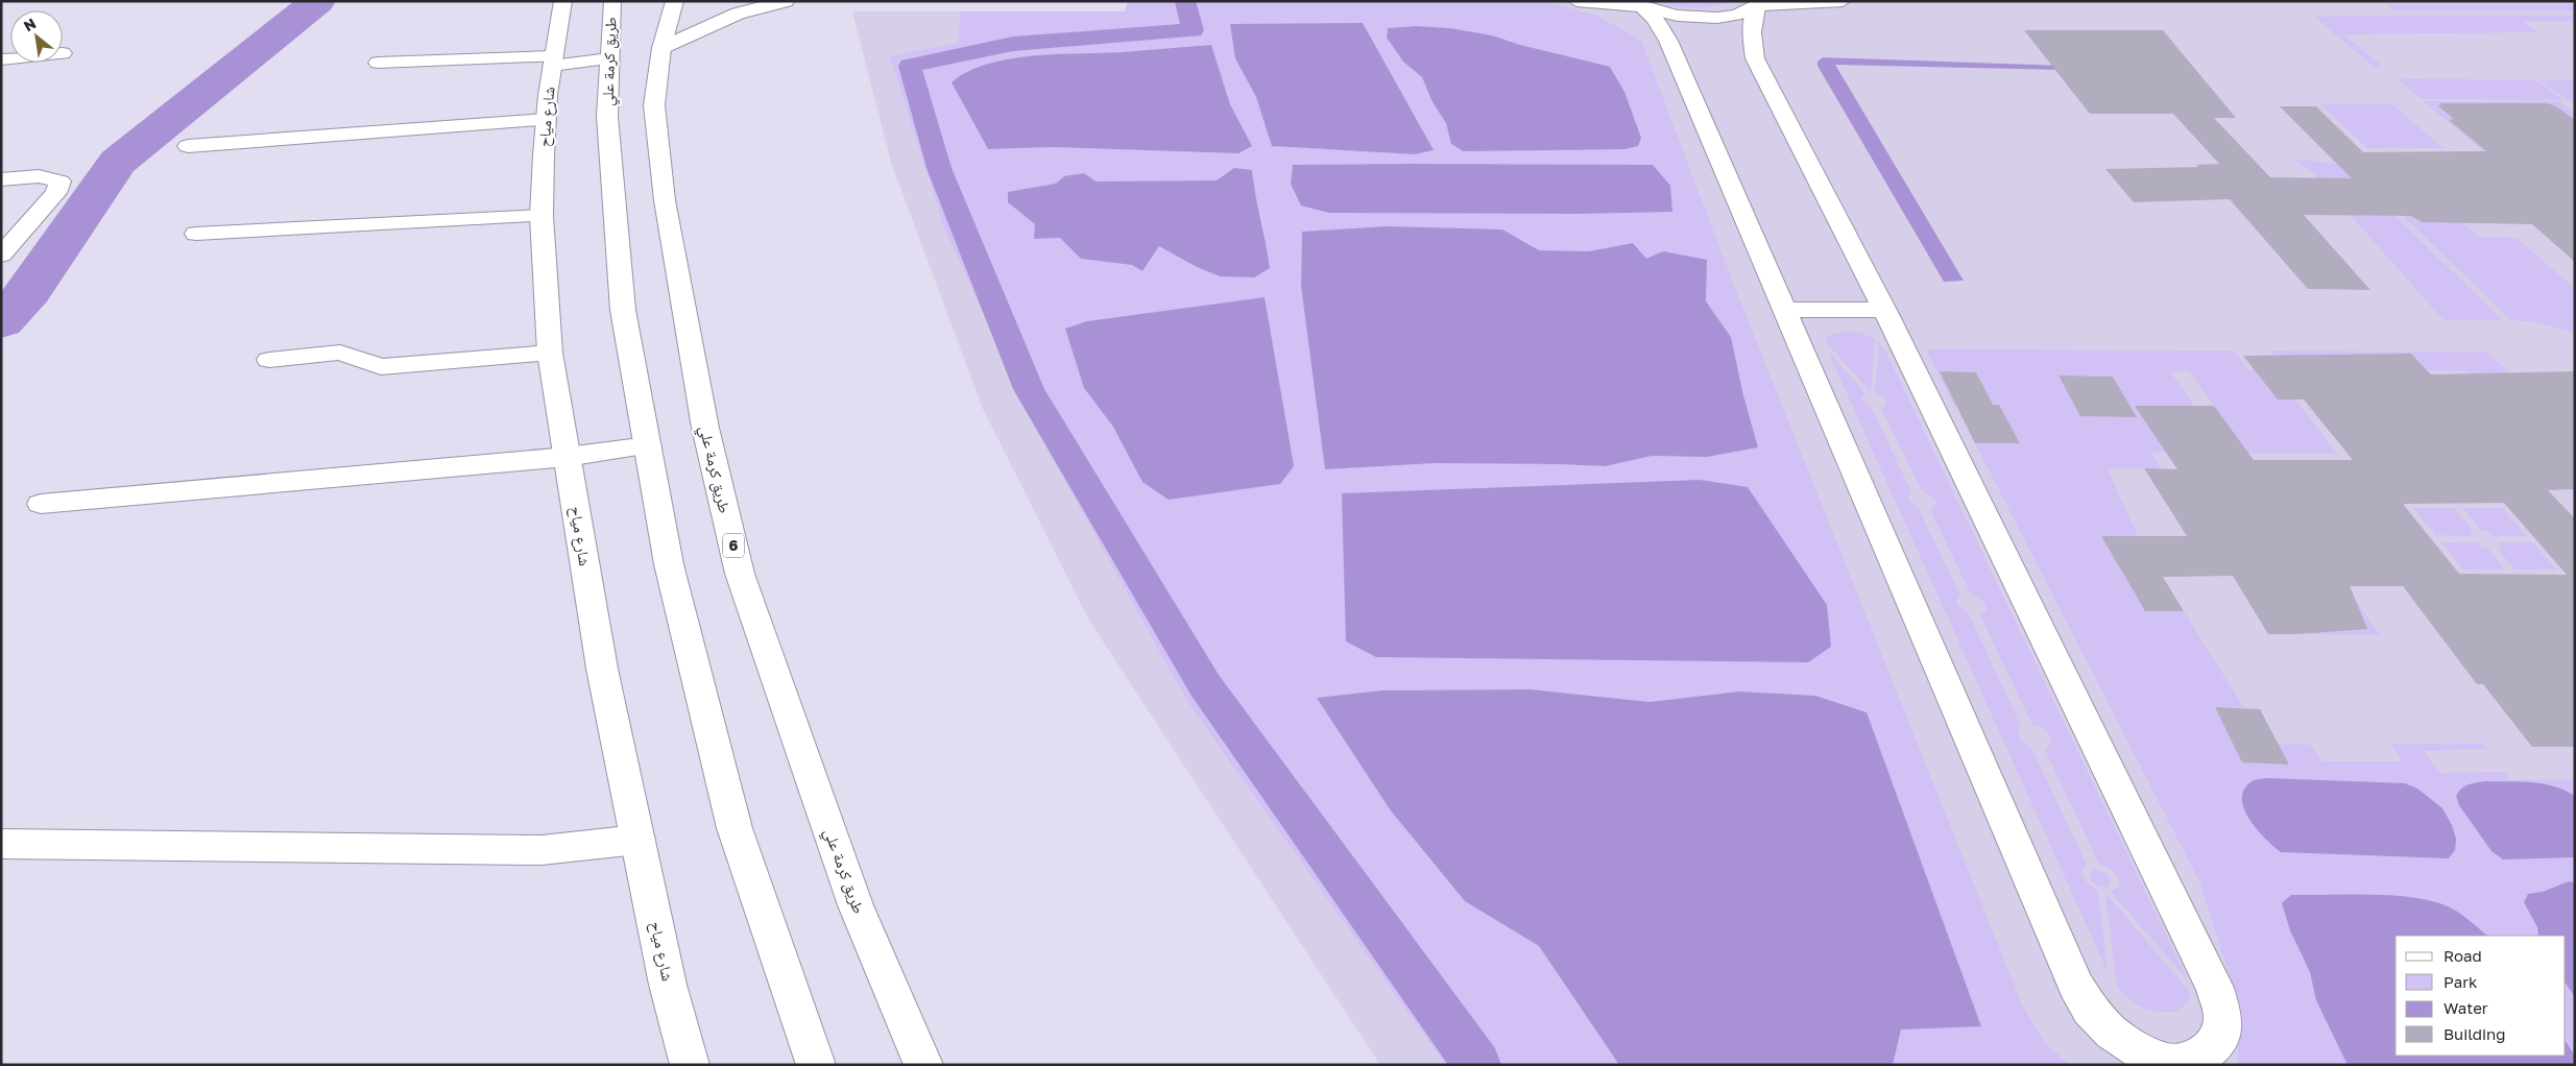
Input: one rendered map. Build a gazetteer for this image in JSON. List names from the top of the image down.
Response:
{
  "streets": {
    "main road": ["طريق كرمة علي", "شارع مياح", "6"]
  },
  "legend": [
    "Road",
    "Park",
    "Water",
    "Building"
  ],
  "north": "top left"
}
